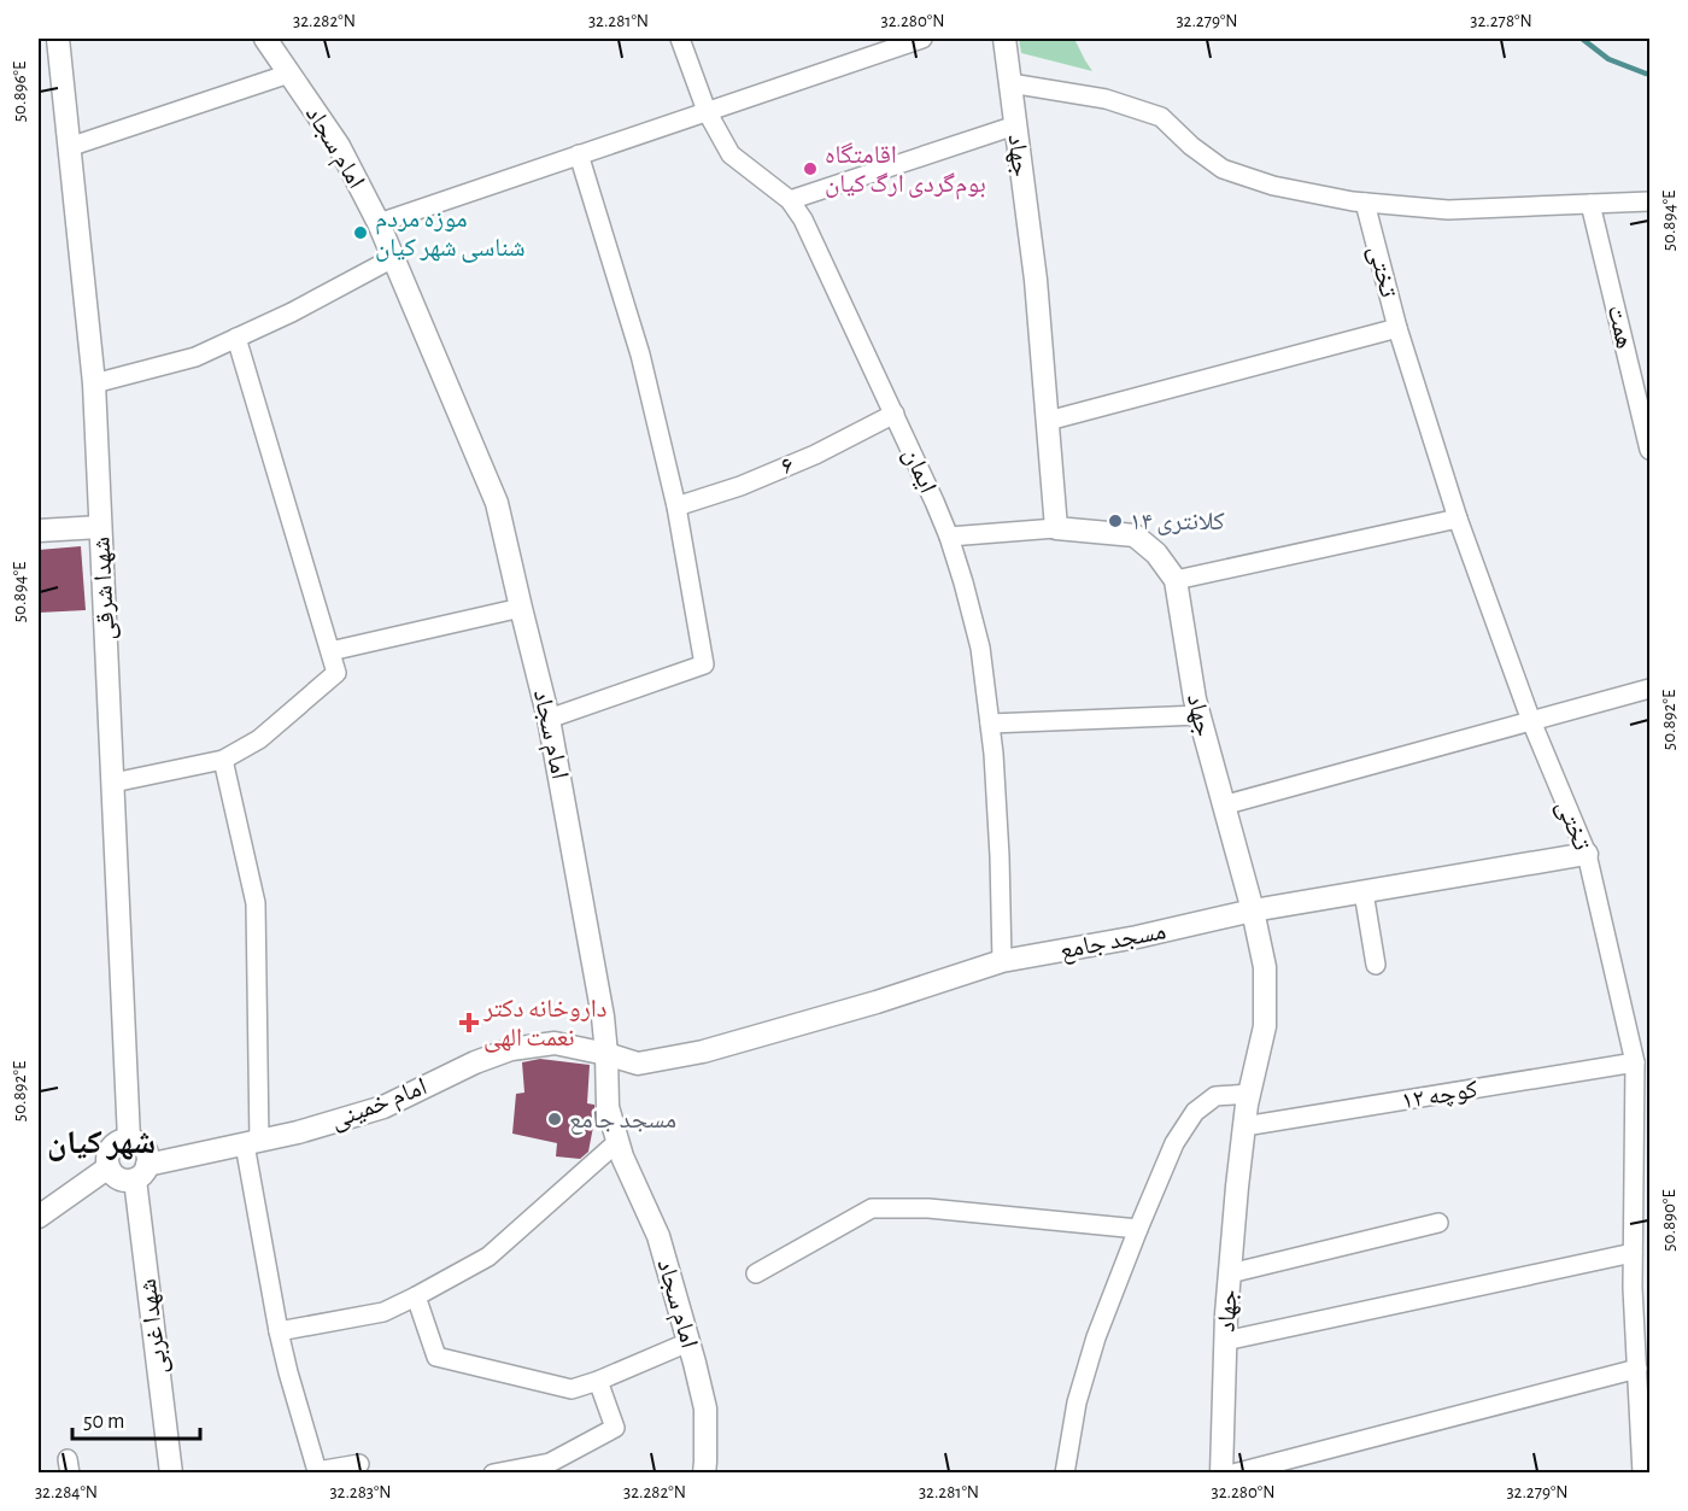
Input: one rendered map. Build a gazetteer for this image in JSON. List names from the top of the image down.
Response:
{
  "streets": {
    "street": [
      "امام سجاد",
      "جهاد",
      "تختی",
      "همت",
      "۶",
      "ایمان",
      "شهدا شرقی",
      "مسجد جامع",
      "کوچه ۱۲",
      "امام خمینی",
      "شهدا غربی"
    ]
  },
  "crossings": [
    ["امام سجاد", "مسجد جامع"],
    ["امام سجاد", "امام خمینی"],
    ["جهاد", "مسجد جامع"],
    ["جهاد", "کوچه ۱۲"],
    ["تختی", "مسجد جامع"],
    ["تختی", "کوچه ۱۲"],
    ["۶", "ایمان"],
    ["ایمان", "مسجد جامع"],
    ["شهدا شرقی", "امام خمینی"],
    ["شهدا شرقی", "شهدا غربی"],
    ["مسجد جامع", "امام خمینی"],
    ["امام خمینی", "شهدا غربی"]
  ],
  "districts": ["شهر کیان"],
  "places": {
    "other": [
      "اقامتگاه بوم‌گردی ارگ کیان",
      "موزه مردم شناسی شهر کیان",
      "کلانتری ۱۴",
      "مسجد جامع"
    ],
    "health": ["داروخانه دکتر نعمت الهی"]
  },
  "scale_bar": "50 m",
  "coordinates": [
    "32.282°N",
    "32.281°N",
    "32.280°N",
    "32.279°N",
    "32.278°N",
    "50.896°E",
    "50.894°E",
    "50.892°E",
    "50.890°E",
    "32.284°N",
    "32.283°N"
  ]
}
